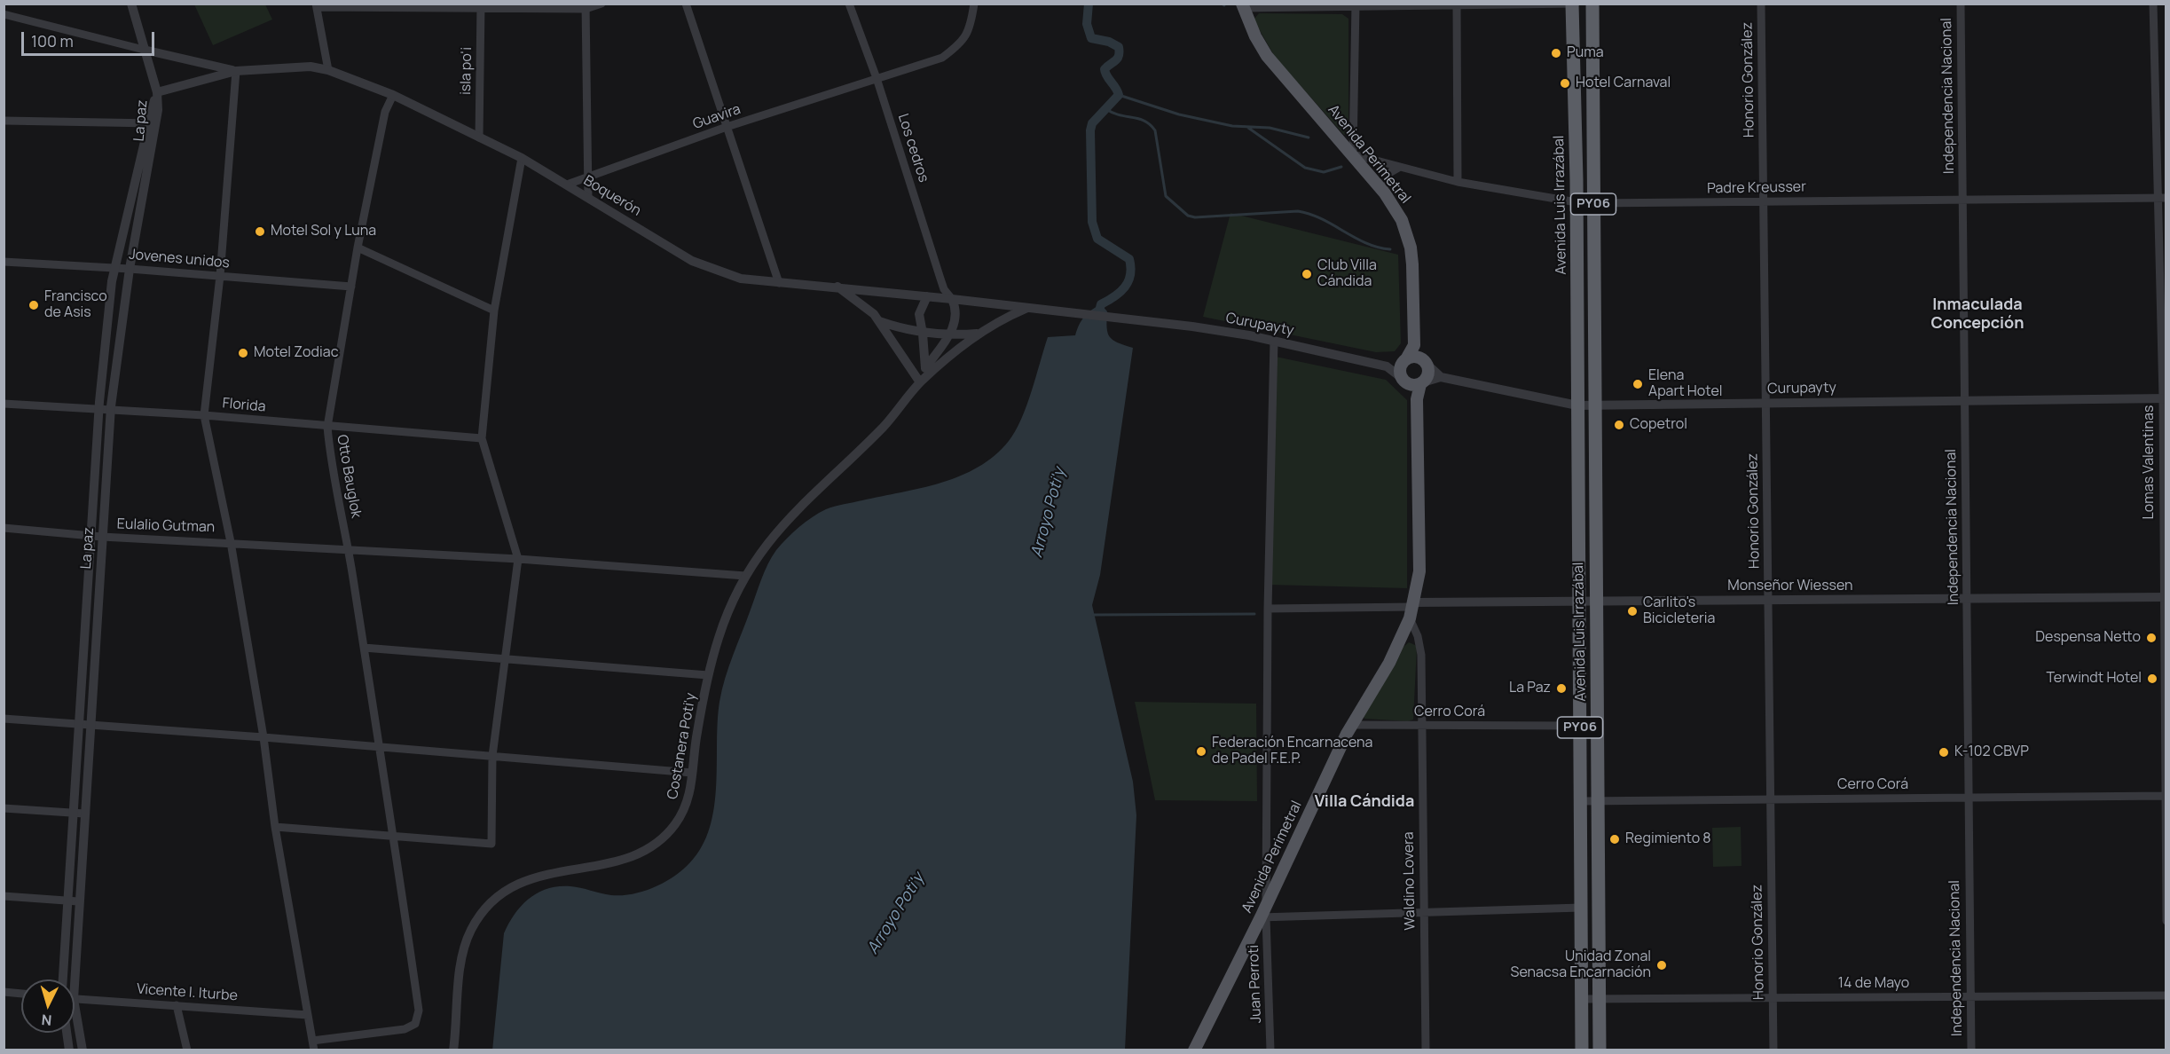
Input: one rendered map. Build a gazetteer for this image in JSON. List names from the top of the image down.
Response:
{
  "streets": {
    "highway": ["PY06", "Avenida Luis Irrazábal"],
    "main road": ["Avenida Perimetral"],
    "street": [
      "isla po'i",
      "Honorio González",
      "Independencia Nacional",
      "Guavira",
      "La paz",
      "Los cedros",
      "Padre Kreusser",
      "Boquerón",
      "Jovenes unidos",
      "Curupayty",
      "Florida",
      "Lomas Valentinas",
      "Otto Bauglok",
      "Eulalio Gutman",
      "Monseñor Wiessen",
      "Cerro Corá",
      "Costanera Poti'y",
      "Waldino Lovera",
      "Juan Perroti",
      "14 de Mayo",
      "Vicente I. Iturbe"
    ]
  },
  "crossings": [
    ["isla po'i", "Boquerón"],
    ["Honorio González", "Padre Kreusser"],
    ["Honorio González", "Curupayty"],
    ["Honorio González", "Monseñor Wiessen"],
    ["Honorio González", "Cerro Corá"],
    ["Honorio González", "14 de Mayo"],
    ["Independencia Nacional", "Padre Kreusser"],
    ["Independencia Nacional", "Curupayty"],
    ["Independencia Nacional", "Monseñor Wiessen"],
    ["Independencia Nacional", "Cerro Corá"],
    ["Independencia Nacional", "14 de Mayo"],
    ["Guavira", "Los cedros"],
    ["Guavira", "Boquerón"],
    ["La paz", "Boquerón"],
    ["La paz", "Jovenes unidos"],
    ["La paz", "Florida"],
    ["La paz", "Eulalio Gutman"],
    ["Los cedros", "Boquerón"],
    ["Avenida Perimetral", "Padre Kreusser"],
    ["Avenida Perimetral", "Curupayty"],
    ["Avenida Perimetral", "Monseñor Wiessen"],
    ["Avenida Perimetral", "Cerro Corá"],
    ["Avenida Perimetral", "Waldino Lovera"],
    ["Avenida Perimetral", "Juan Perroti"],
    ["Padre Kreusser", "PY06"],
    ["Padre Kreusser", "Avenida Luis Irrazábal"],
    ["Padre Kreusser", "Lomas Valentinas"],
    ["Boquerón", "Curupayty"],
    ["Boquerón", "Otto Bauglok"],
    ["PY06", "Avenida Luis Irrazábal"],
    ["PY06", "Curupayty"],
    ["PY06", "Monseñor Wiessen"],
    ["PY06", "Cerro Corá"],
    ["PY06", "14 de Mayo"],
    ["Avenida Luis Irrazábal", "Curupayty"],
    ["Avenida Luis Irrazábal", "Monseñor Wiessen"],
    ["Avenida Luis Irrazábal", "Cerro Corá"],
    ["Avenida Luis Irrazábal", "14 de Mayo"],
    ["Jovenes unidos", "Otto Bauglok"],
    ["Curupayty", "Lomas Valentinas"],
    ["Curupayty", "Juan Perroti"],
    ["Florida", "Otto Bauglok"],
    ["Lomas Valentinas", "Monseñor Wiessen"],
    ["Lomas Valentinas", "Cerro Corá"],
    ["Otto Bauglok", "Eulalio Gutman"],
    ["Eulalio Gutman", "Costanera Poti'y"],
    ["Monseñor Wiessen", "Waldino Lovera"],
    ["Cerro Corá", "Waldino Lovera"]
  ],
  "districts": ["Inmaculada Concepción", "Villa Cándida"],
  "water": ["Arroyo Poti'y"],
  "places": [
    "Puma",
    "Hotel Carnaval",
    "Motel Sol y Luna",
    "Club Villa Cándida",
    "Francisco de Asis",
    "Motel Zodiac",
    "Elena Apart Hotel",
    "Copetrol",
    "Carlito's Bicicleteria",
    "Despensa Netto",
    "Terwindt Hotel",
    "La Paz",
    "Federación Encarnacena de Padel F.E.P.",
    "K-102 CBVP",
    "Regimiento 8",
    "Unidad Zonal Senacsa Encarnación"
  ],
  "scale_bar": "100 m",
  "north": "bottom"
}
